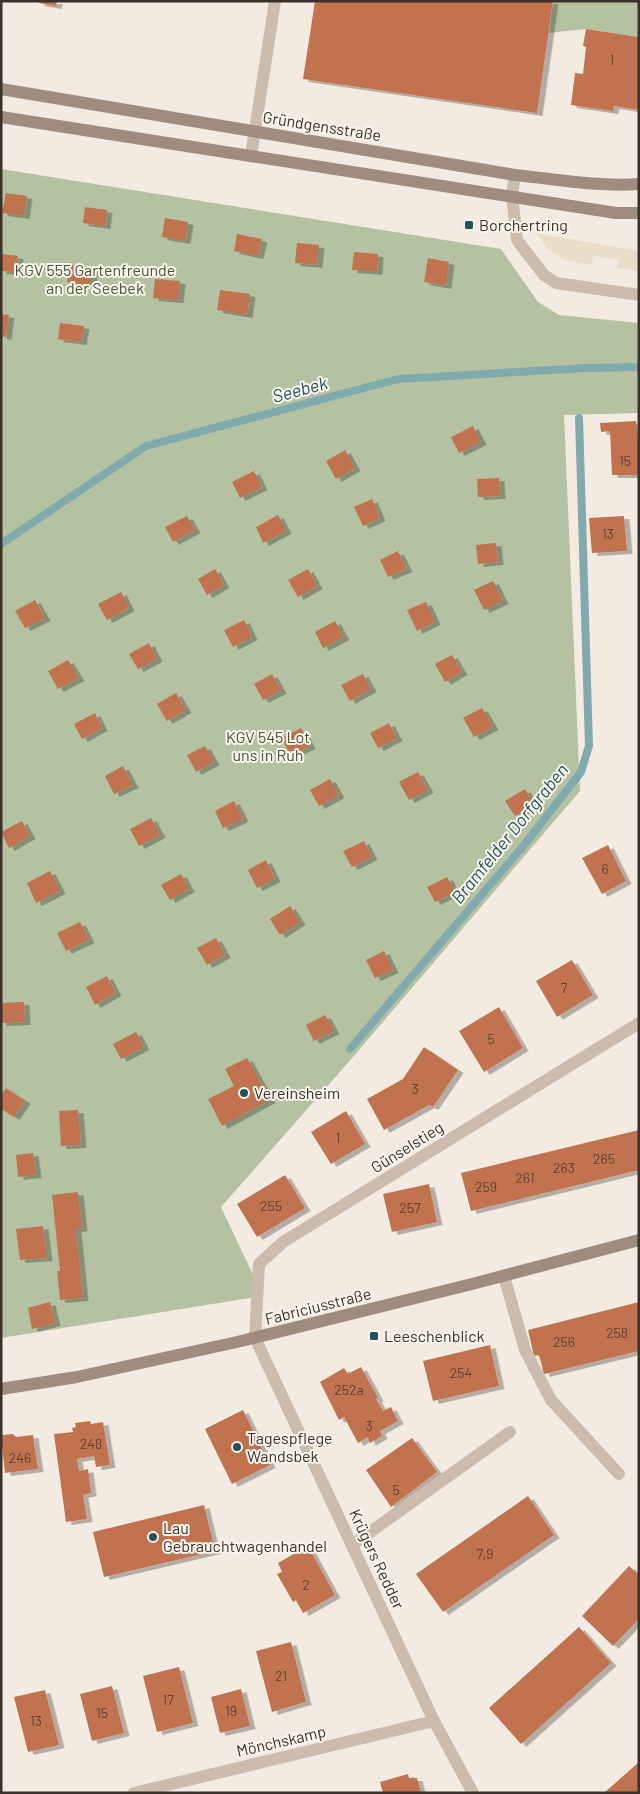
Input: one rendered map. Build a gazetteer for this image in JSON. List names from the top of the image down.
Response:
{
  "streets": {
    "street": [
      "Gründgensstraße",
      "Günselstieg",
      "Fabriciusstraße",
      "Krügers Redder",
      "Mönchskamp"
    ]
  },
  "crossings": [
    ["Günselstieg", "Fabriciusstraße"],
    ["Günselstieg", "Krügers Redder"],
    ["Fabriciusstraße", "Krügers Redder"],
    ["Krügers Redder", "Mönchskamp"]
  ],
  "water": ["Seebek", "Bramfelder Dorfgraben"],
  "parks": ["KGV 555 Gartenfreunde an der Seebek", "KGV 545 Lot uns in Ruh"],
  "places": {
    "transit": ["Borchertring", "Leeschenblick"],
    "other": ["Vereinsheim", "Tagespflege Wandsbek", "Lau Gebrauchtwagenhandel"]
  },
  "house_numbers": [
    "1",
    "15",
    "13",
    "6",
    "7",
    "5",
    "3",
    "1",
    "265",
    "263",
    "261",
    "259",
    "255",
    "257",
    "258",
    "256",
    "254",
    "252a",
    "3",
    "248",
    "246",
    "5",
    "7,9",
    "2",
    "21",
    "17",
    "19",
    "15",
    "13"
  ]
}
